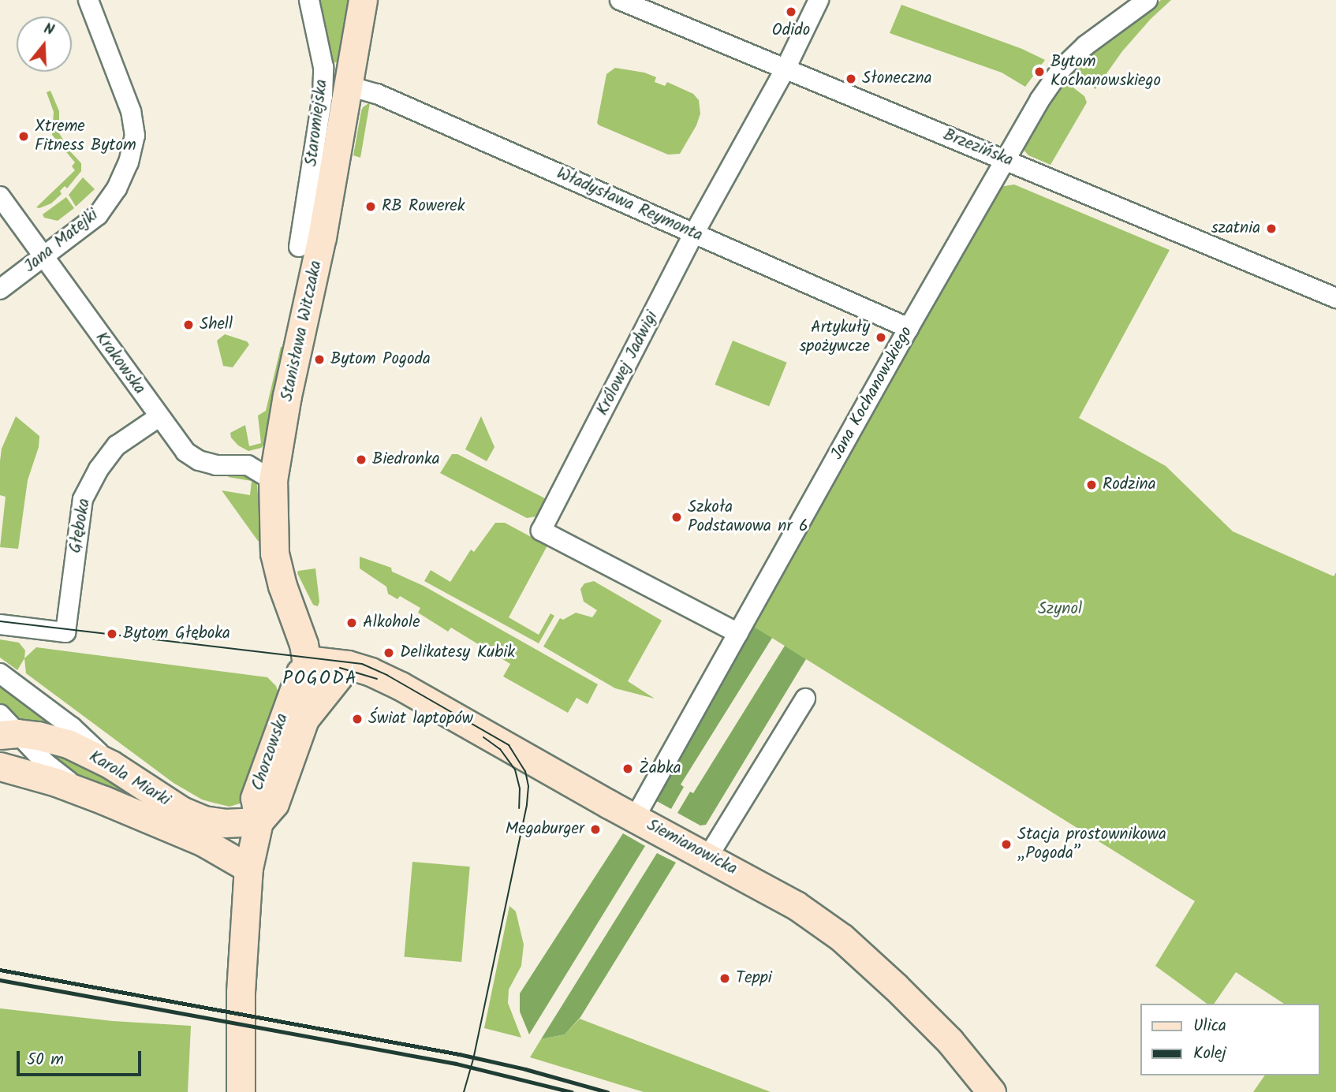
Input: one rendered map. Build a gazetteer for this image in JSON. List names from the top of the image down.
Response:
{
  "streets": {
    "main road": [
      "Stanisława Witczaka",
      "Chorzowska",
      "Karola Miarki",
      "Siemianowicka"
    ],
    "street": [
      "Staromiejska",
      "Brzezińska",
      "Władysława Reymonta",
      "Jana Matejki",
      "Krakowska",
      "Królowej Jadwigi",
      "Jana Kochanowskiego",
      "Głęboka"
    ]
  },
  "crossings": [
    ["Brzezińska", "Królowej Jadwigi"],
    ["Brzezińska", "Jana Kochanowskiego"],
    ["Władysława Reymonta", "Stanisława Witczaka"],
    ["Władysława Reymonta", "Królowej Jadwigi"],
    ["Władysława Reymonta", "Jana Kochanowskiego"],
    ["Jana Matejki", "Krakowska"],
    ["Stanisława Witczaka", "Krakowska"],
    ["Stanisława Witczaka", "Chorzowska"],
    ["Stanisława Witczaka", "Siemianowicka"],
    ["Krakowska", "Głęboka"],
    ["Królowej Jadwigi", "Jana Kochanowskiego"],
    ["Jana Kochanowskiego", "Siemianowicka"],
    ["Chorzowska", "Karola Miarki"],
    ["Chorzowska", "Siemianowicka"]
  ],
  "districts": ["POGODA"],
  "parks": ["Szynol"],
  "places": [
    "Odido",
    "Bytom Kochanowskiego",
    "Słoneczna",
    "Xtreme Fitness Bytom",
    "RB Rowerek",
    "szatnia",
    "Shell",
    "Artykuły spożywcze",
    "Bytom Pogoda",
    "Biedronka",
    "Rodzina",
    "Szkoła Podstawowa nr 6",
    "Alkohole",
    "Bytom Głęboka",
    "Delikatesy Kubik",
    "Świat laptopów",
    "Żabka",
    "Megaburger",
    "Stacja prostownikowa „Pogoda”",
    "Teppi"
  ],
  "legend": ["Ulica", "Kolej"],
  "scale_bar": "50 m",
  "north": "top"
}
